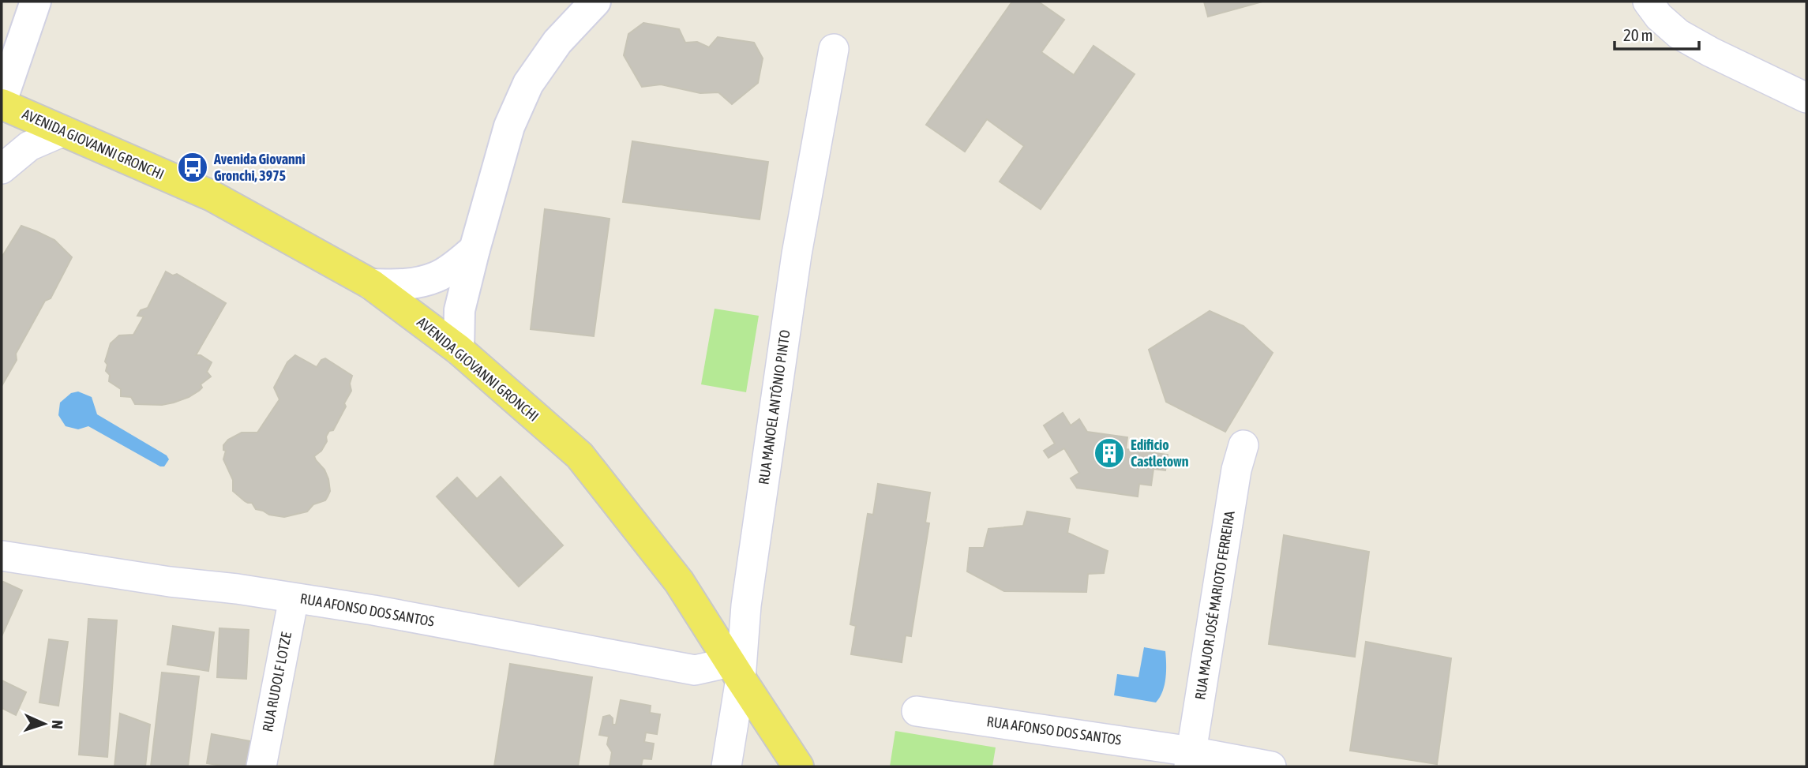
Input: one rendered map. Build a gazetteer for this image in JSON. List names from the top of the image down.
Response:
{
  "streets": {
    "main road": ["AVENIDA GIOVANNI GRONCHI"],
    "street": [
      "RUA MANOEL ANTÔNIO PINTO",
      "RUA MAJOR JOSÉ MARIOTO FERREIRA",
      "RUA AFONSO DOS SANTOS",
      "RUA RUDOLF LOTZE"
    ]
  },
  "crossings": [
    ["AVENIDA GIOVANNI GRONCHI", "RUA MANOEL ANTÔNIO PINTO"],
    ["AVENIDA GIOVANNI GRONCHI", "RUA AFONSO DOS SANTOS"],
    ["RUA MANOEL ANTÔNIO PINTO", "RUA AFONSO DOS SANTOS"],
    ["RUA MAJOR JOSÉ MARIOTO FERREIRA", "RUA AFONSO DOS SANTOS"],
    ["RUA AFONSO DOS SANTOS", "RUA RUDOLF LOTZE"]
  ],
  "places": {
    "bus stop": ["Avenida Giovanni Gronchi, 3975"],
    "building": ["Edificio Castletown"]
  },
  "scale_bar": "20 m",
  "north": "right"
}
